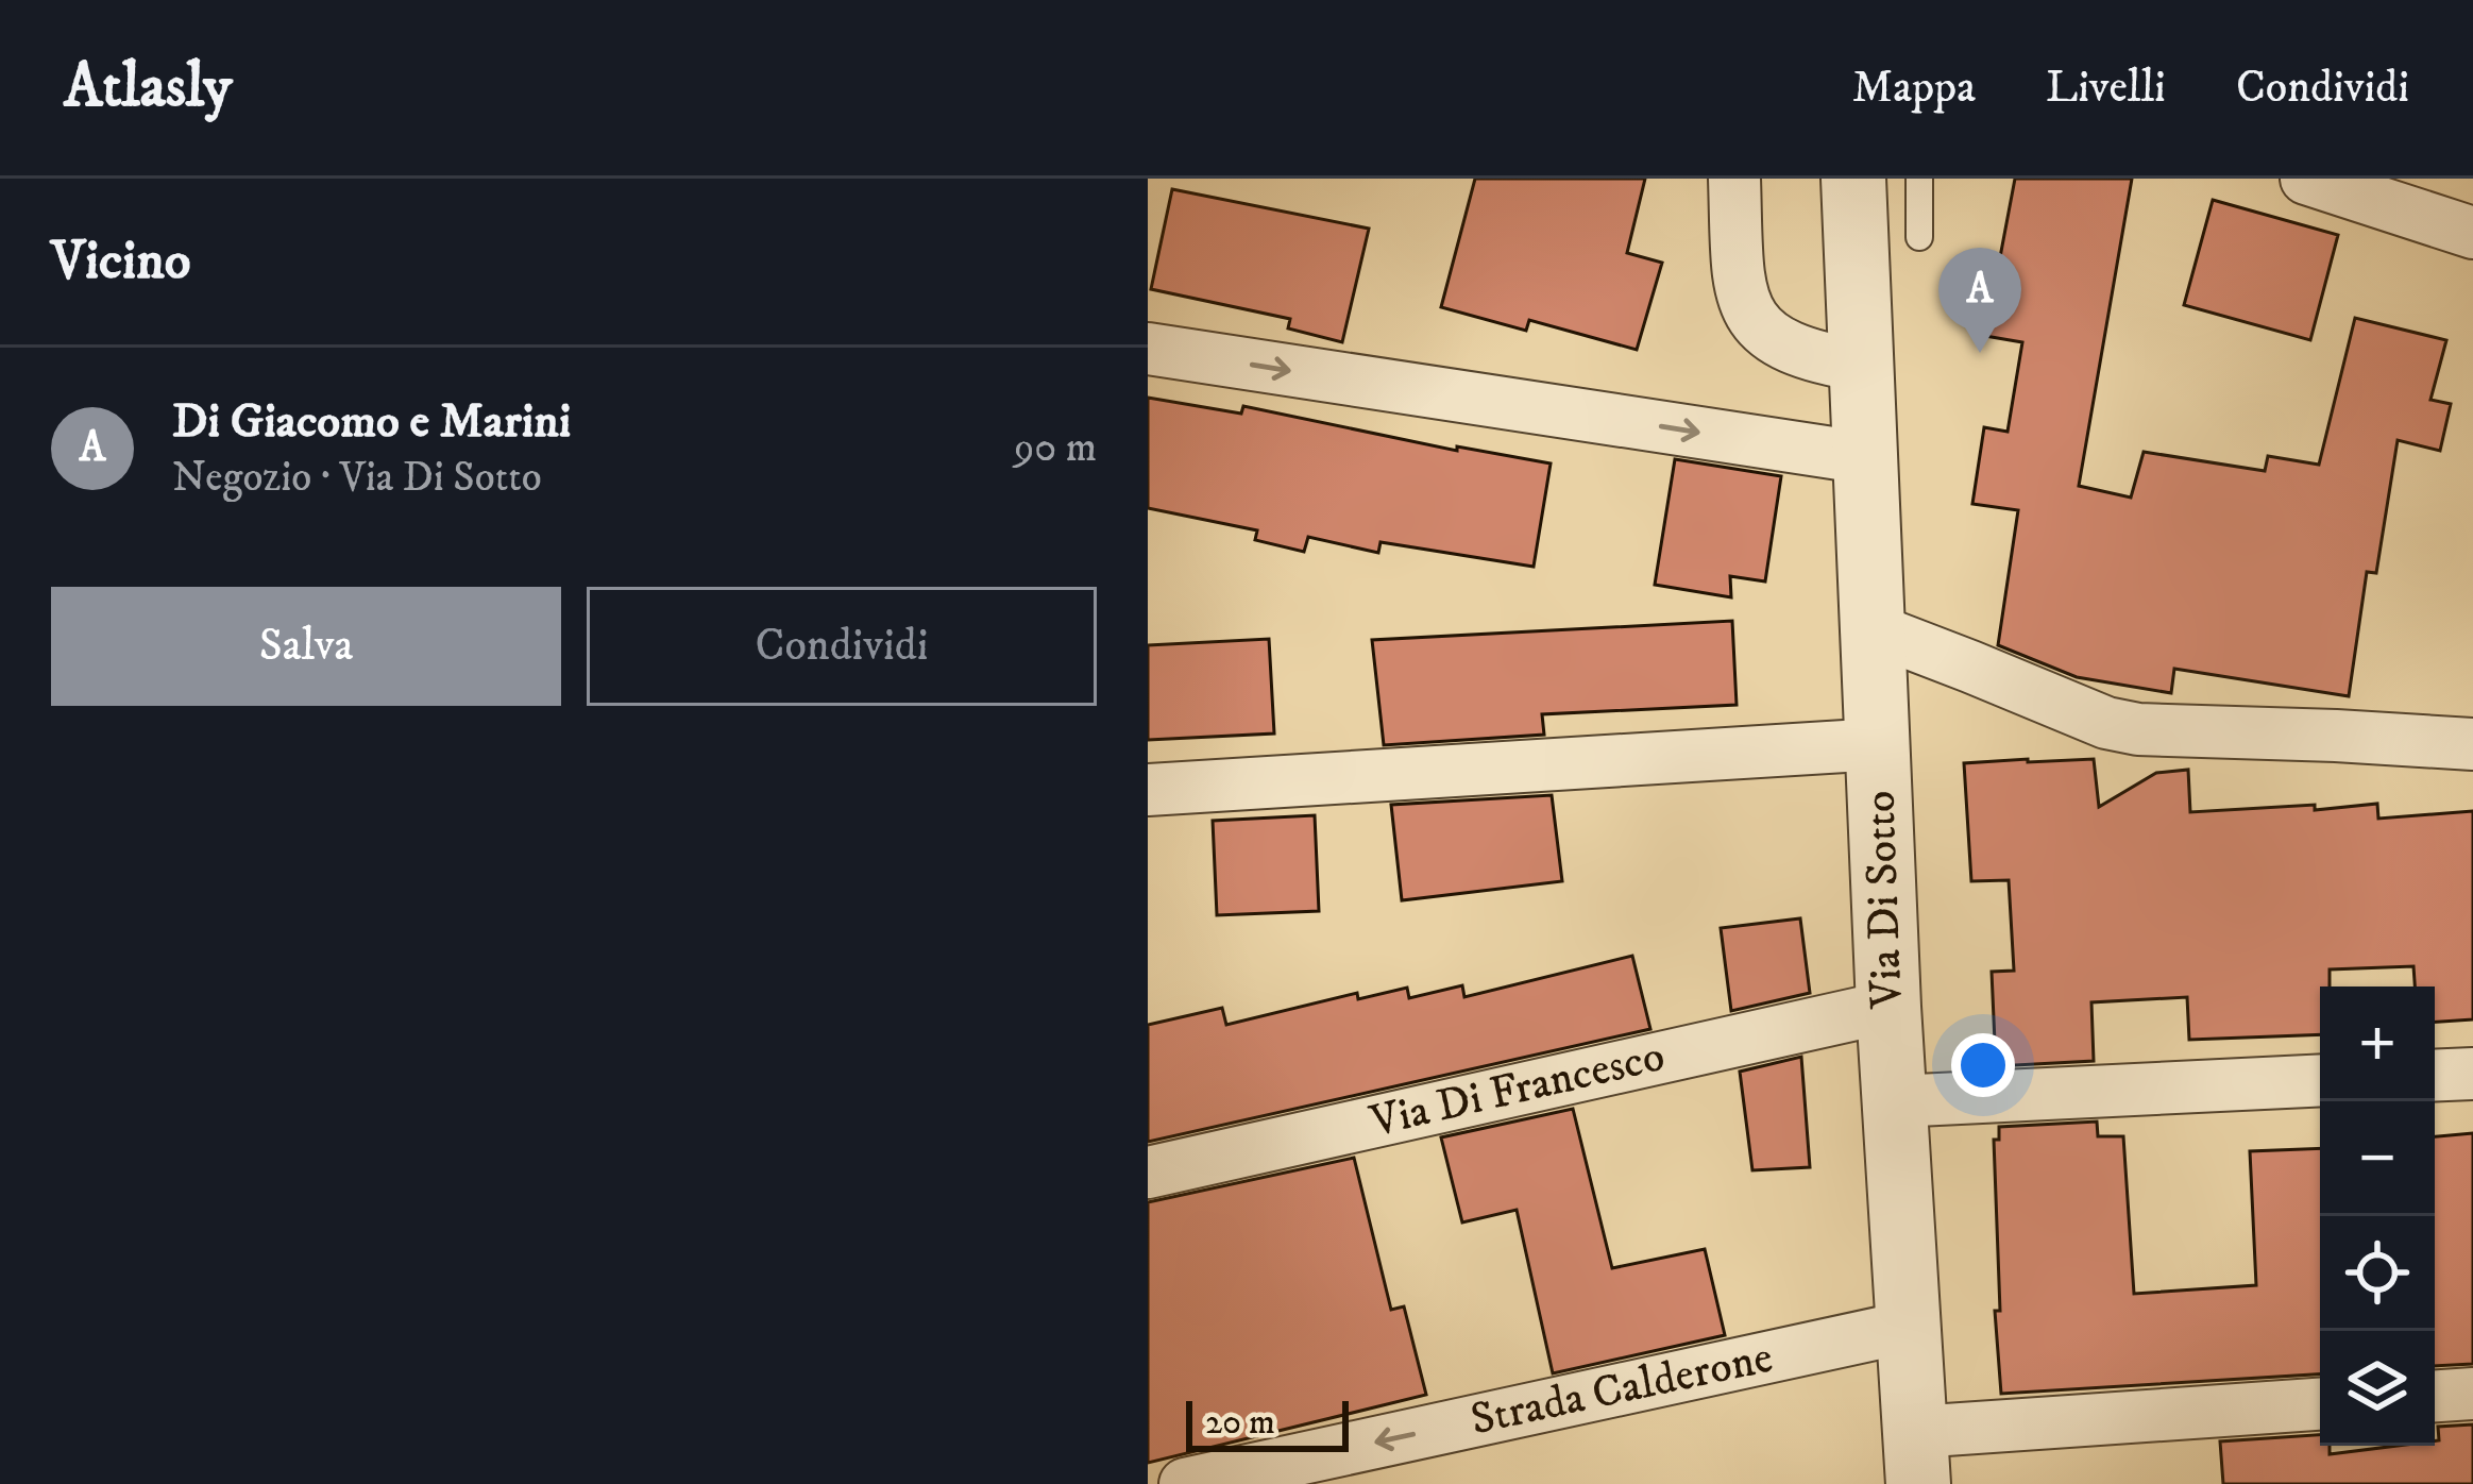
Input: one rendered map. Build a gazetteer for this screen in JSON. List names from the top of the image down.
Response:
{
  "streets": {
    "street": ["Via Di Sotto", "Via Di Francesco", "Strada Calderone"]
  },
  "crossings": [
    ["Via Di Sotto", "Via Di Francesco"],
    ["Via Di Sotto", "Strada Calderone"]
  ],
  "one_way": ["Strada Calderone"],
  "scale_bar": "20 m",
  "page": {
    "header": "Atlasly",
    "nav": ["Mappa", "Livelli", "Condividi"],
    "heading": "Vicino",
    "pins": "A",
    "list": [
      {
        "mark": "A",
        "name": "Di Giacomo e Marini",
        "note": "Negozio · Via Di Sotto",
        "value": "90 m"
      }
    ],
    "buttons": ["Salva", "Condividi"],
    "map_buttons": ["+", "−"],
    "scale": "20 m"
  }
}
